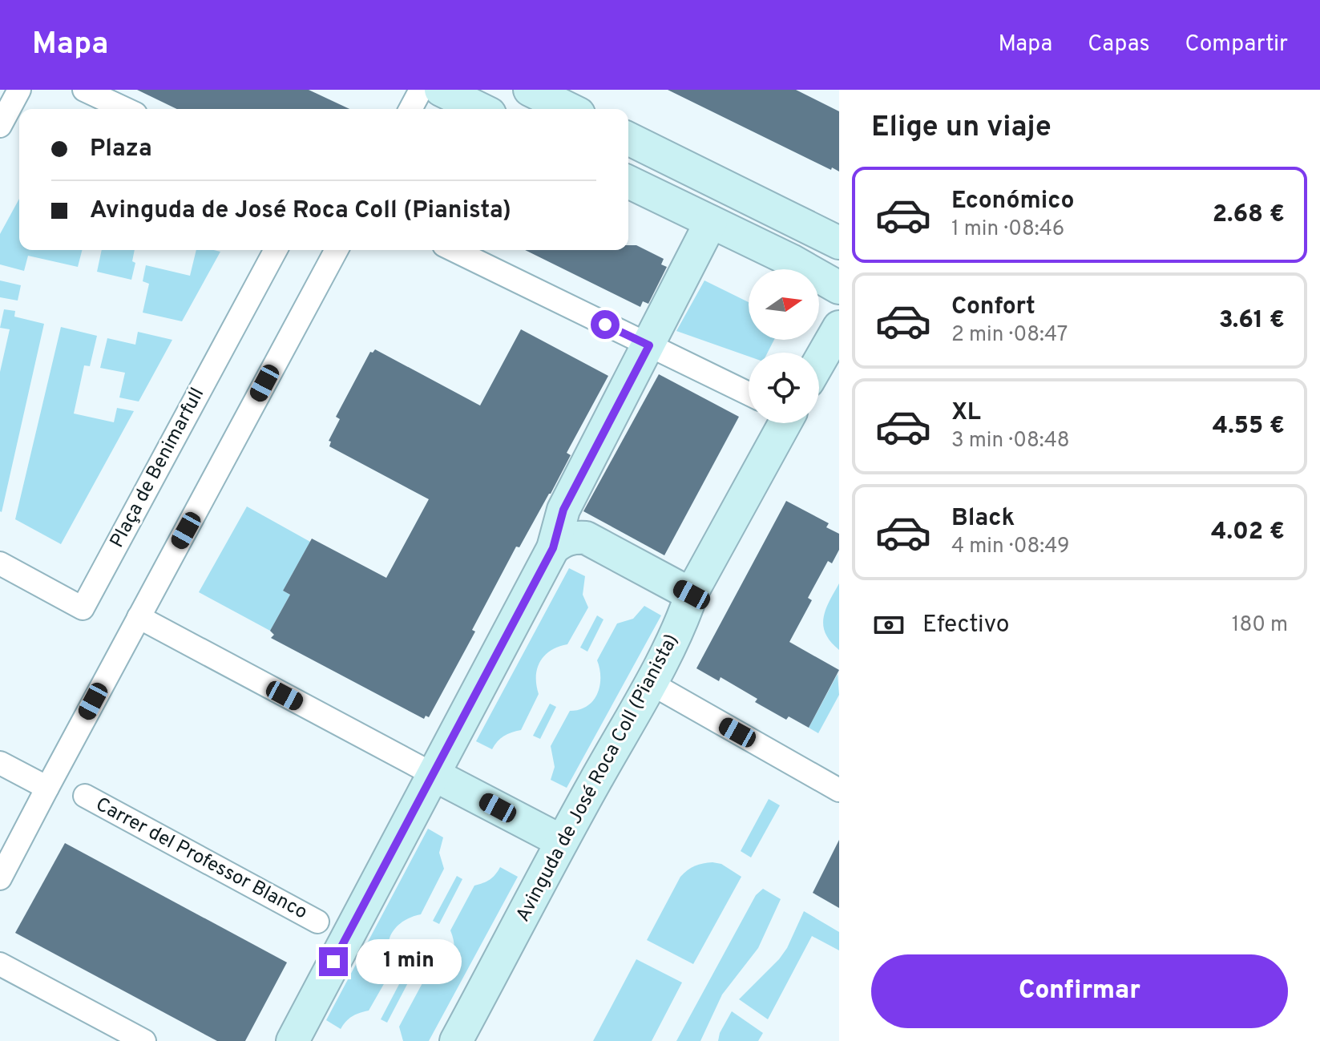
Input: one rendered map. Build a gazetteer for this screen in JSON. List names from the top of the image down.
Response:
{
  "streets": {
    "street": ["Plaça de Benimarfull", "Avinguda de José Roca Coll (Pianista)", "Carrer del Professor Blanco"]
  },
  "north": "right",
  "page": {
    "header": "Mapa",
    "nav": ["Mapa", "Capas", "Compartir"],
    "heading": "Elige un viaje",
    "banner": ["Plaza", "Avinguda de José Roca Coll (Pianista)"],
    "list": [
      {
        "name": "Económico",
        "note": "1 min · 08:46",
        "value": "2.68 €"
      },
      {
        "name": "Confort",
        "note": "2 min · 08:47",
        "value": "3.61 €"
      },
      {
        "name": "XL",
        "note": "3 min · 08:48",
        "value": "4.55 €"
      },
      {
        "name": "Black",
        "note": "4 min · 08:49",
        "value": "4.02 €"
      }
    ],
    "pay": ["Efectivo", "180 m"],
    "bubble": "1 min",
    "buttons": "Confirmar"
  }
}
